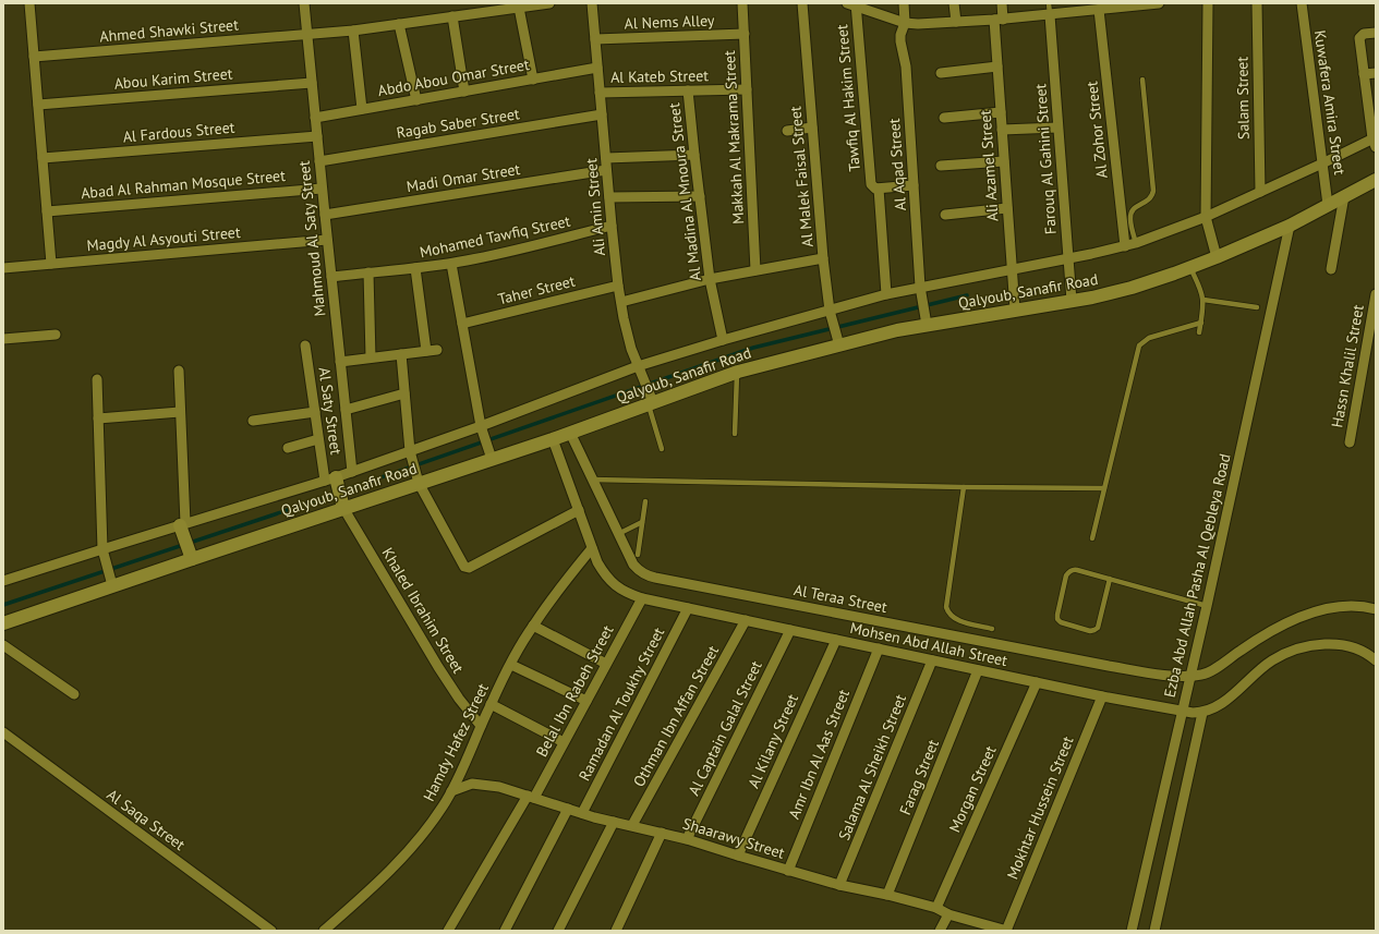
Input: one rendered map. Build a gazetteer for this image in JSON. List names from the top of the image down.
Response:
{
  "streets": {
    "street": [
      "Al Nems Alley",
      "Ahmed Shawki Street",
      "Al Kateb Street",
      "Abdo Abou Omar Street",
      "Abou Karim Street",
      "Tawfiq Al Hakim Street",
      "Salam Street",
      "Kuwafera Amira Street",
      "Ragab Saber Street",
      "Al Zohor Street",
      "Al Fardous Street",
      "Makkah Al Makrama Street",
      "Farouq Al Gahini Street",
      "Al Aqad Street",
      "Ali Azamel Street",
      "Al Malek Faisal Street",
      "Madi Omar Street",
      "Abad Al Rahman Mosque Street",
      "Al Madina Al Mnoura Street",
      "Ali Amin Street",
      "Mohamed Tawfiq Street",
      "Magdy Al Asyouti Street",
      "Mahmoud Al Saty Street",
      "Taher Street",
      "Qalyoub, Sanafir Road",
      "Hassn Khalil Street",
      "Al Saty Street",
      "Ezba Abd Allah Pasha Al Qebleya Road",
      "Al Teraa Street",
      "Khaled Ibrahim Street",
      "Mohsen Abd Allah Street",
      "Belal Ibn Rabeh Street",
      "Ramadan Al Toukhy Street",
      "Othman Ibn Affan Street",
      "Al Captain Galal Street",
      "Al Kilany Street",
      "Hamdy Hafez Street",
      "Amr Ibn Al Aas Street",
      "Salama Al Sheikh Street",
      "Farag Street",
      "Morgan Street",
      "Mokhtar Hussein Street",
      "Al Saqa Street",
      "Shaarawy Street"
    ]
  },
  "crossings": [
    ["Al Nems Alley", "Makkah Al Makrama Street"],
    ["Al Nems Alley", "Ali Amin Street"],
    ["Ahmed Shawki Street", "Mahmoud Al Saty Street"],
    ["Al Kateb Street", "Makkah Al Makrama Street"],
    ["Al Kateb Street", "Al Madina Al Mnoura Street"],
    ["Al Kateb Street", "Ali Amin Street"],
    ["Abdo Abou Omar Street", "Ali Amin Street"],
    ["Abdo Abou Omar Street", "Mahmoud Al Saty Street"],
    ["Abou Karim Street", "Mahmoud Al Saty Street"],
    ["Tawfiq Al Hakim Street", "Qalyoub, Sanafir Road"],
    ["Salam Street", "Qalyoub, Sanafir Road"],
    ["Kuwafera Amira Street", "Qalyoub, Sanafir Road"],
    ["Ragab Saber Street", "Ali Amin Street"],
    ["Ragab Saber Street", "Mahmoud Al Saty Street"],
    ["Al Zohor Street", "Qalyoub, Sanafir Road"],
    ["Al Fardous Street", "Mahmoud Al Saty Street"],
    ["Farouq Al Gahini Street", "Qalyoub, Sanafir Road"],
    ["Al Aqad Street", "Qalyoub, Sanafir Road"],
    ["Ali Azamel Street", "Qalyoub, Sanafir Road"],
    ["Al Malek Faisal Street", "Qalyoub, Sanafir Road"],
    ["Madi Omar Street", "Ali Amin Street"],
    ["Madi Omar Street", "Mahmoud Al Saty Street"],
    ["Abad Al Rahman Mosque Street", "Mahmoud Al Saty Street"],
    ["Al Madina Al Mnoura Street", "Qalyoub, Sanafir Road"],
    ["Ali Amin Street", "Mohamed Tawfiq Street"],
    ["Ali Amin Street", "Taher Street"],
    ["Ali Amin Street", "Qalyoub, Sanafir Road"],
    ["Mohamed Tawfiq Street", "Mahmoud Al Saty Street"],
    ["Magdy Al Asyouti Street", "Mahmoud Al Saty Street"],
    ["Mahmoud Al Saty Street", "Qalyoub, Sanafir Road"],
    ["Qalyoub, Sanafir Road", "Al Saty Street"],
    ["Qalyoub, Sanafir Road", "Ezba Abd Allah Pasha Al Qebleya Road"],
    ["Qalyoub, Sanafir Road", "Al Teraa Street"],
    ["Qalyoub, Sanafir Road", "Khaled Ibrahim Street"],
    ["Qalyoub, Sanafir Road", "Mohsen Abd Allah Street"],
    ["Ezba Abd Allah Pasha Al Qebleya Road", "Al Teraa Street"],
    ["Ezba Abd Allah Pasha Al Qebleya Road", "Mohsen Abd Allah Street"],
    ["Khaled Ibrahim Street", "Hamdy Hafez Street"],
    ["Mohsen Abd Allah Street", "Belal Ibn Rabeh Street"],
    ["Mohsen Abd Allah Street", "Ramadan Al Toukhy Street"],
    ["Mohsen Abd Allah Street", "Othman Ibn Affan Street"],
    ["Mohsen Abd Allah Street", "Al Captain Galal Street"],
    ["Mohsen Abd Allah Street", "Al Kilany Street"],
    ["Mohsen Abd Allah Street", "Hamdy Hafez Street"],
    ["Mohsen Abd Allah Street", "Amr Ibn Al Aas Street"],
    ["Mohsen Abd Allah Street", "Salama Al Sheikh Street"],
    ["Mohsen Abd Allah Street", "Farag Street"],
    ["Mohsen Abd Allah Street", "Morgan Street"],
    ["Mohsen Abd Allah Street", "Mokhtar Hussein Street"],
    ["Belal Ibn Rabeh Street", "Shaarawy Street"],
    ["Ramadan Al Toukhy Street", "Shaarawy Street"],
    ["Othman Ibn Affan Street", "Shaarawy Street"],
    ["Al Captain Galal Street", "Shaarawy Street"],
    ["Al Kilany Street", "Shaarawy Street"],
    ["Hamdy Hafez Street", "Shaarawy Street"],
    ["Amr Ibn Al Aas Street", "Shaarawy Street"],
    ["Salama Al Sheikh Street", "Shaarawy Street"],
    ["Farag Street", "Shaarawy Street"],
    ["Morgan Street", "Shaarawy Street"],
    ["Mokhtar Hussein Street", "Shaarawy Street"]
  ]
}
